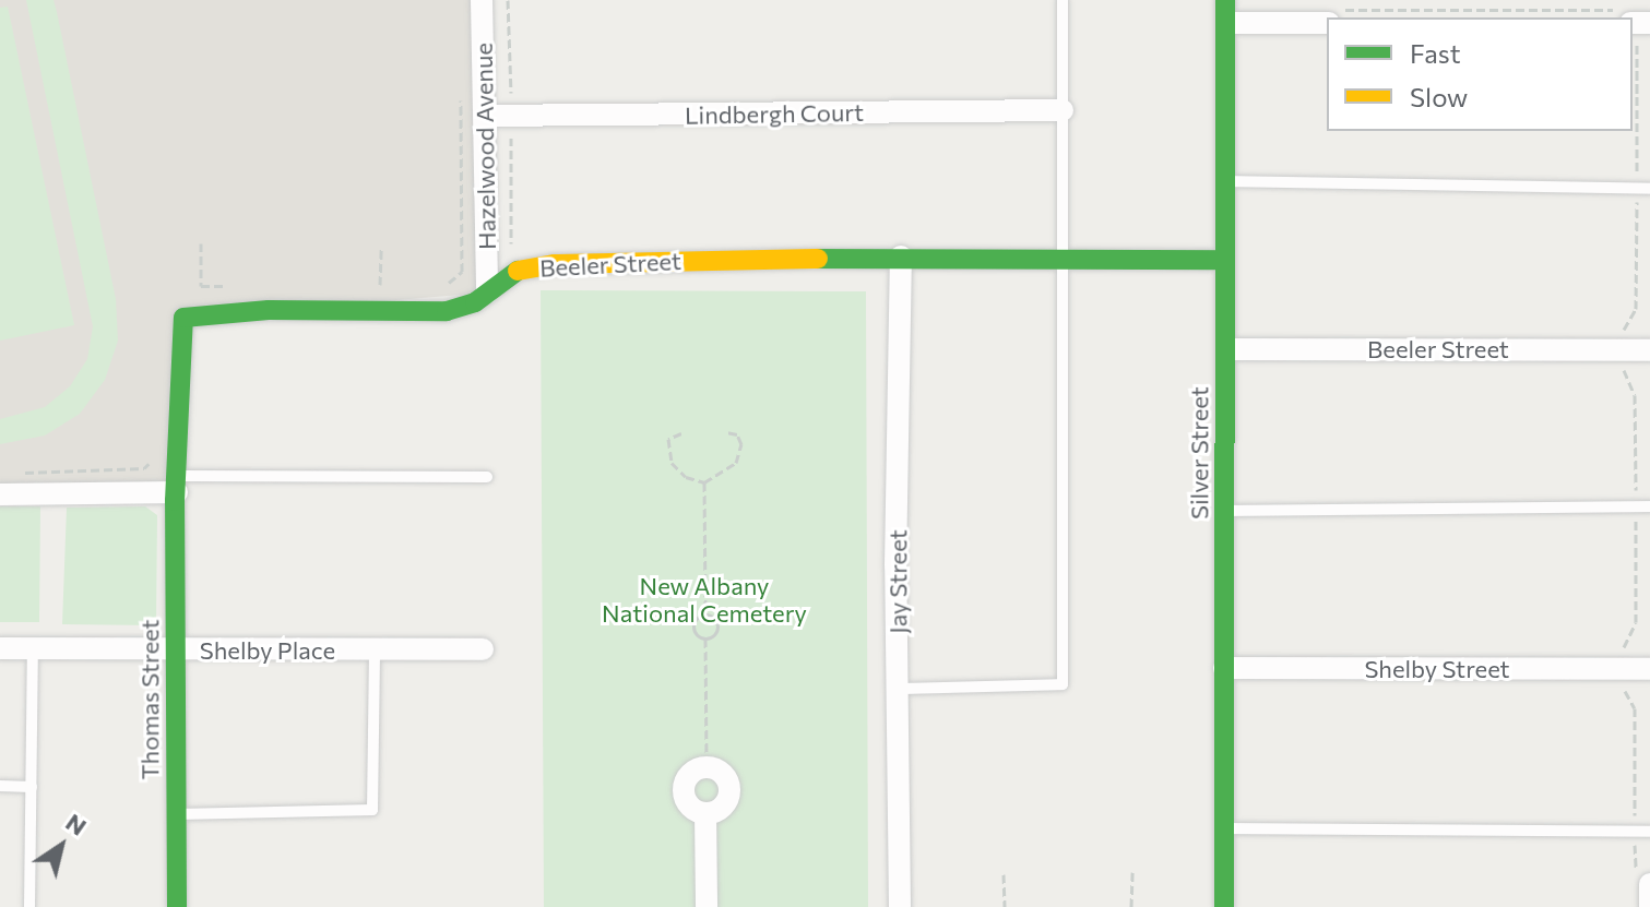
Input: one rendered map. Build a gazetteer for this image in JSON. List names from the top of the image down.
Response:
{
  "streets": {
    "street": [
      "Lindbergh Court",
      "Hazelwood Avenue",
      "Beeler Street",
      "Silver Street",
      "Jay Street",
      "Shelby Place",
      "Shelby Street",
      "Thomas Street"
    ]
  },
  "crossings": [
    ["Lindbergh Court", "Hazelwood Avenue"],
    ["Hazelwood Avenue", "Beeler Street"],
    ["Beeler Street", "Silver Street"],
    ["Beeler Street", "Jay Street"],
    ["Beeler Street", "Thomas Street"],
    ["Silver Street", "Shelby Street"],
    ["Shelby Place", "Thomas Street"]
  ],
  "parks": ["New Albany National Cemetery"],
  "legend": ["Fast", "Slow"],
  "north": "top right"
}
